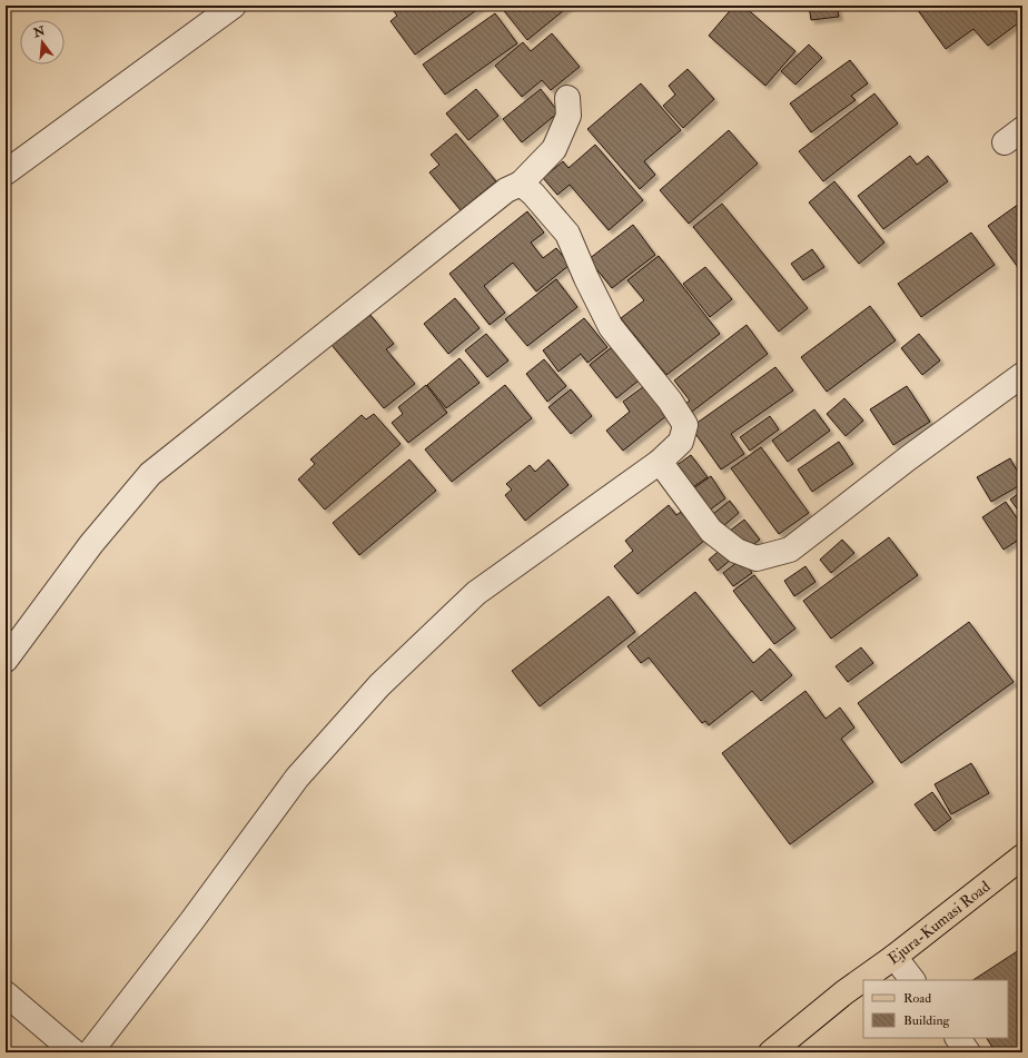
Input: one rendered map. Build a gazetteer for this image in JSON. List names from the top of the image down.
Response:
{
  "streets": {
    "main road": ["Ejura-Kumasi Road"]
  },
  "legend": ["Road", "Building"],
  "north": "top"
}
